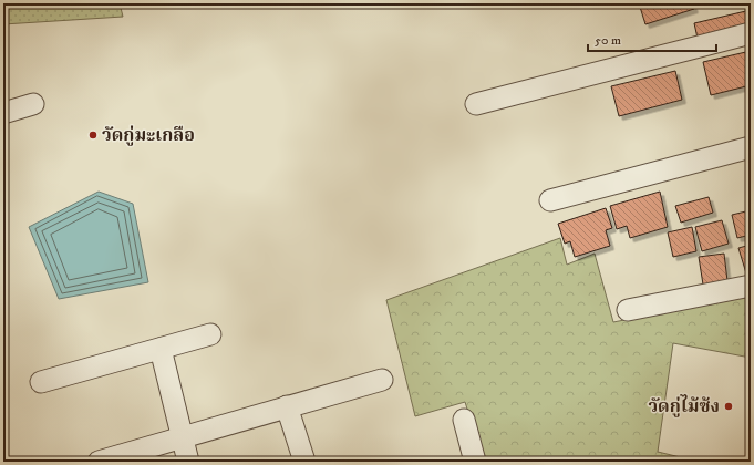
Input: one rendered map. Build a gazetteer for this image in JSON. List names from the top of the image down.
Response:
{
  "places": ["วัดกู่มะเกลือ", "วัดกู่ไม้ซ้ง"],
  "scale_bar": "50 m"
}
